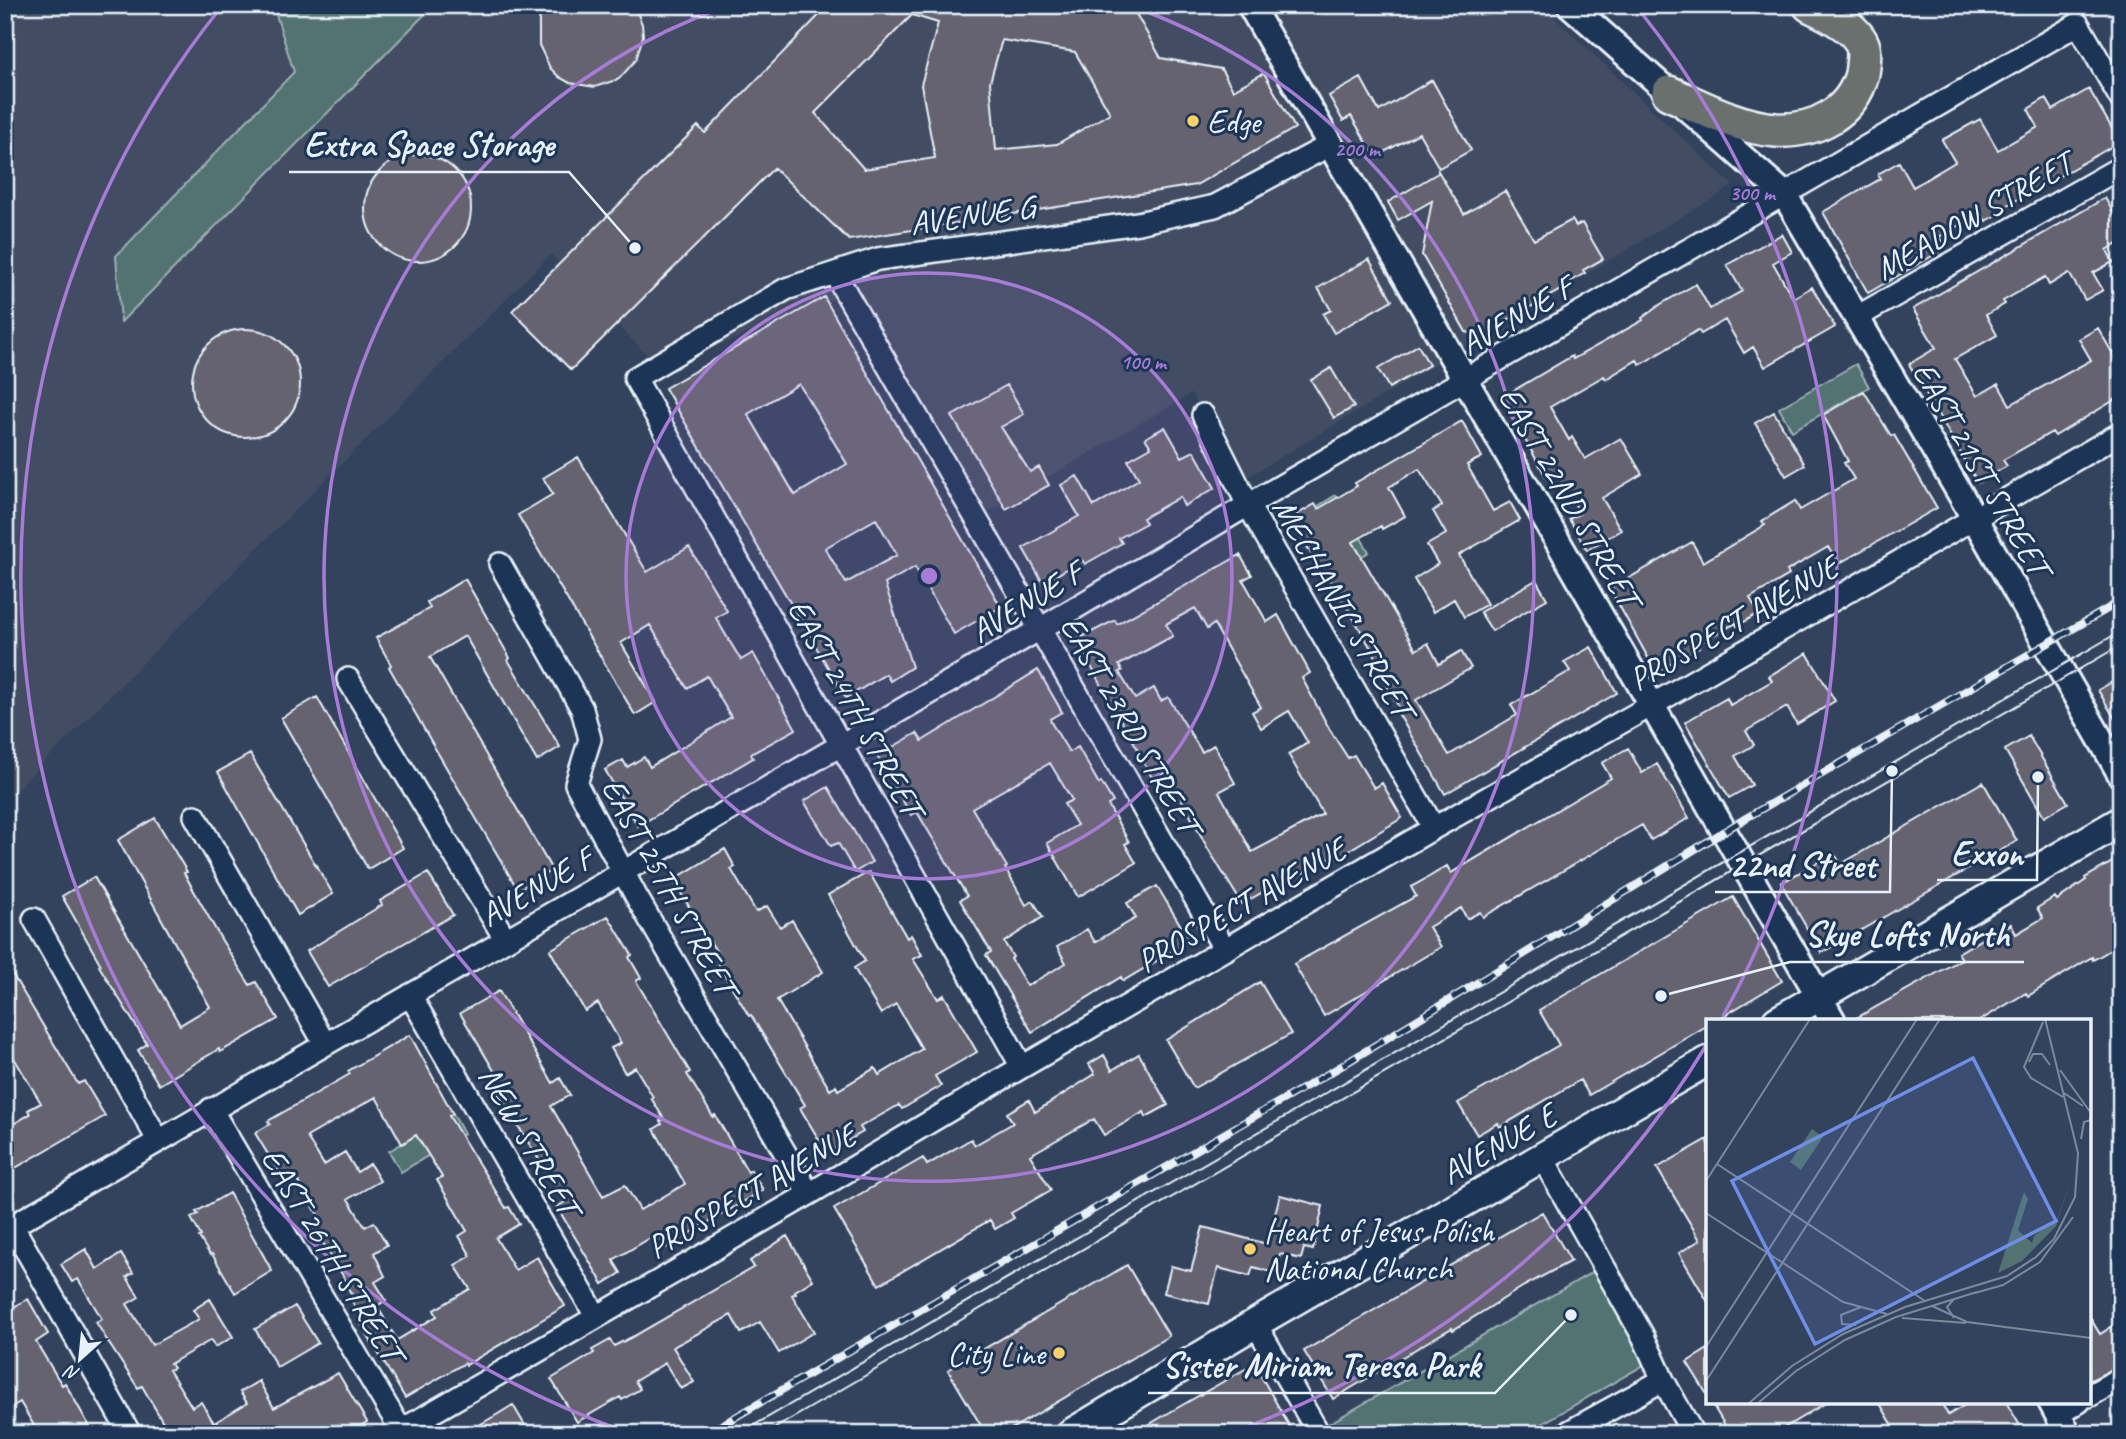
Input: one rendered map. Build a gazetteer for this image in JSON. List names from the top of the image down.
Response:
{
  "streets": {
    "main road": ["AVENUE E"],
    "street": [
      "AVENUE G",
      "MEADOW STREET",
      "AVENUE F",
      "EAST 21ST STREET",
      "EAST 22ND STREET",
      "MECHANIC STREET",
      "PROSPECT AVENUE",
      "EAST 24TH STREET",
      "EAST 23RD STREET",
      "EAST 25TH STREET",
      "NEW STREET",
      "EAST 26TH STREET"
    ]
  },
  "crossings": [
    ["AVENUE G", "EAST 22ND STREET"],
    ["AVENUE G", "EAST 24TH STREET"],
    ["AVENUE G", "EAST 23RD STREET"],
    ["MEADOW STREET", "EAST 21ST STREET"],
    ["AVENUE F", "EAST 21ST STREET"],
    ["AVENUE F", "EAST 22ND STREET"],
    ["AVENUE F", "MECHANIC STREET"],
    ["AVENUE F", "EAST 24TH STREET"],
    ["AVENUE F", "EAST 23RD STREET"],
    ["AVENUE F", "EAST 25TH STREET"],
    ["AVENUE F", "NEW STREET"],
    ["AVENUE F", "EAST 26TH STREET"],
    ["EAST 21ST STREET", "PROSPECT AVENUE"],
    ["EAST 22ND STREET", "PROSPECT AVENUE"],
    ["MECHANIC STREET", "PROSPECT AVENUE"],
    ["PROSPECT AVENUE", "EAST 24TH STREET"],
    ["PROSPECT AVENUE", "EAST 23RD STREET"],
    ["PROSPECT AVENUE", "EAST 25TH STREET"],
    ["PROSPECT AVENUE", "NEW STREET"],
    ["PROSPECT AVENUE", "EAST 26TH STREET"]
  ],
  "places": [
    "Edge",
    "Extra Space Storage",
    "22nd Street",
    "Exxon",
    "Skye Lofts North",
    "Heart of Jesus Polish National Church",
    "Sister Miriam Teresa Park",
    "City Line"
  ],
  "north": "bottom left",
  "rings": ["200 m", "300 m", "100 m"]
}
